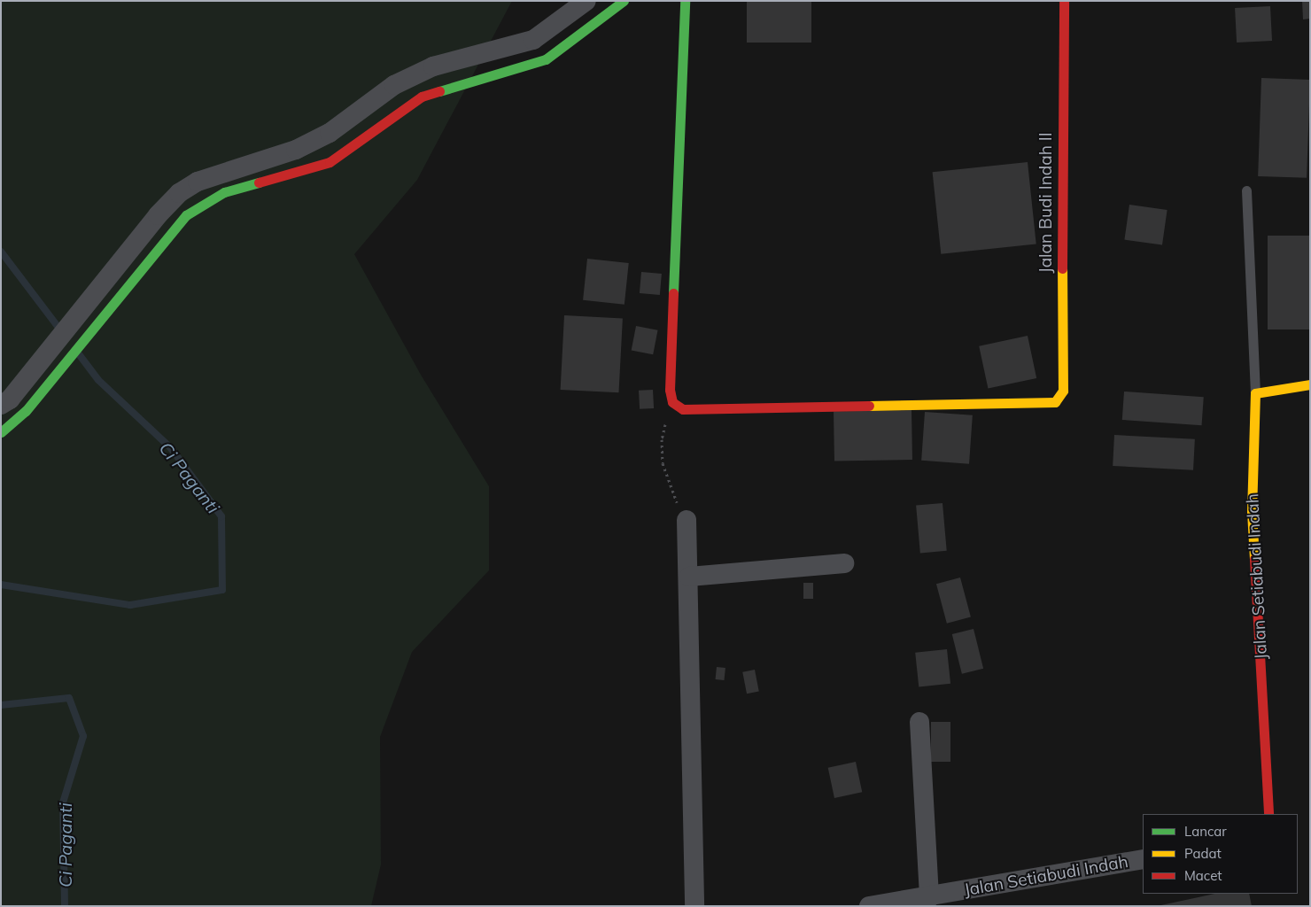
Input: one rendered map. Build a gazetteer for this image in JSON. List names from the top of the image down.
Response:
{
  "streets": {
    "street": ["Jalan Budi Indah II", "Jalan Setiabudi Indah"]
  },
  "water": ["Ci Paganti"],
  "legend": ["Lancar", "Padat", "Macet"]
}
